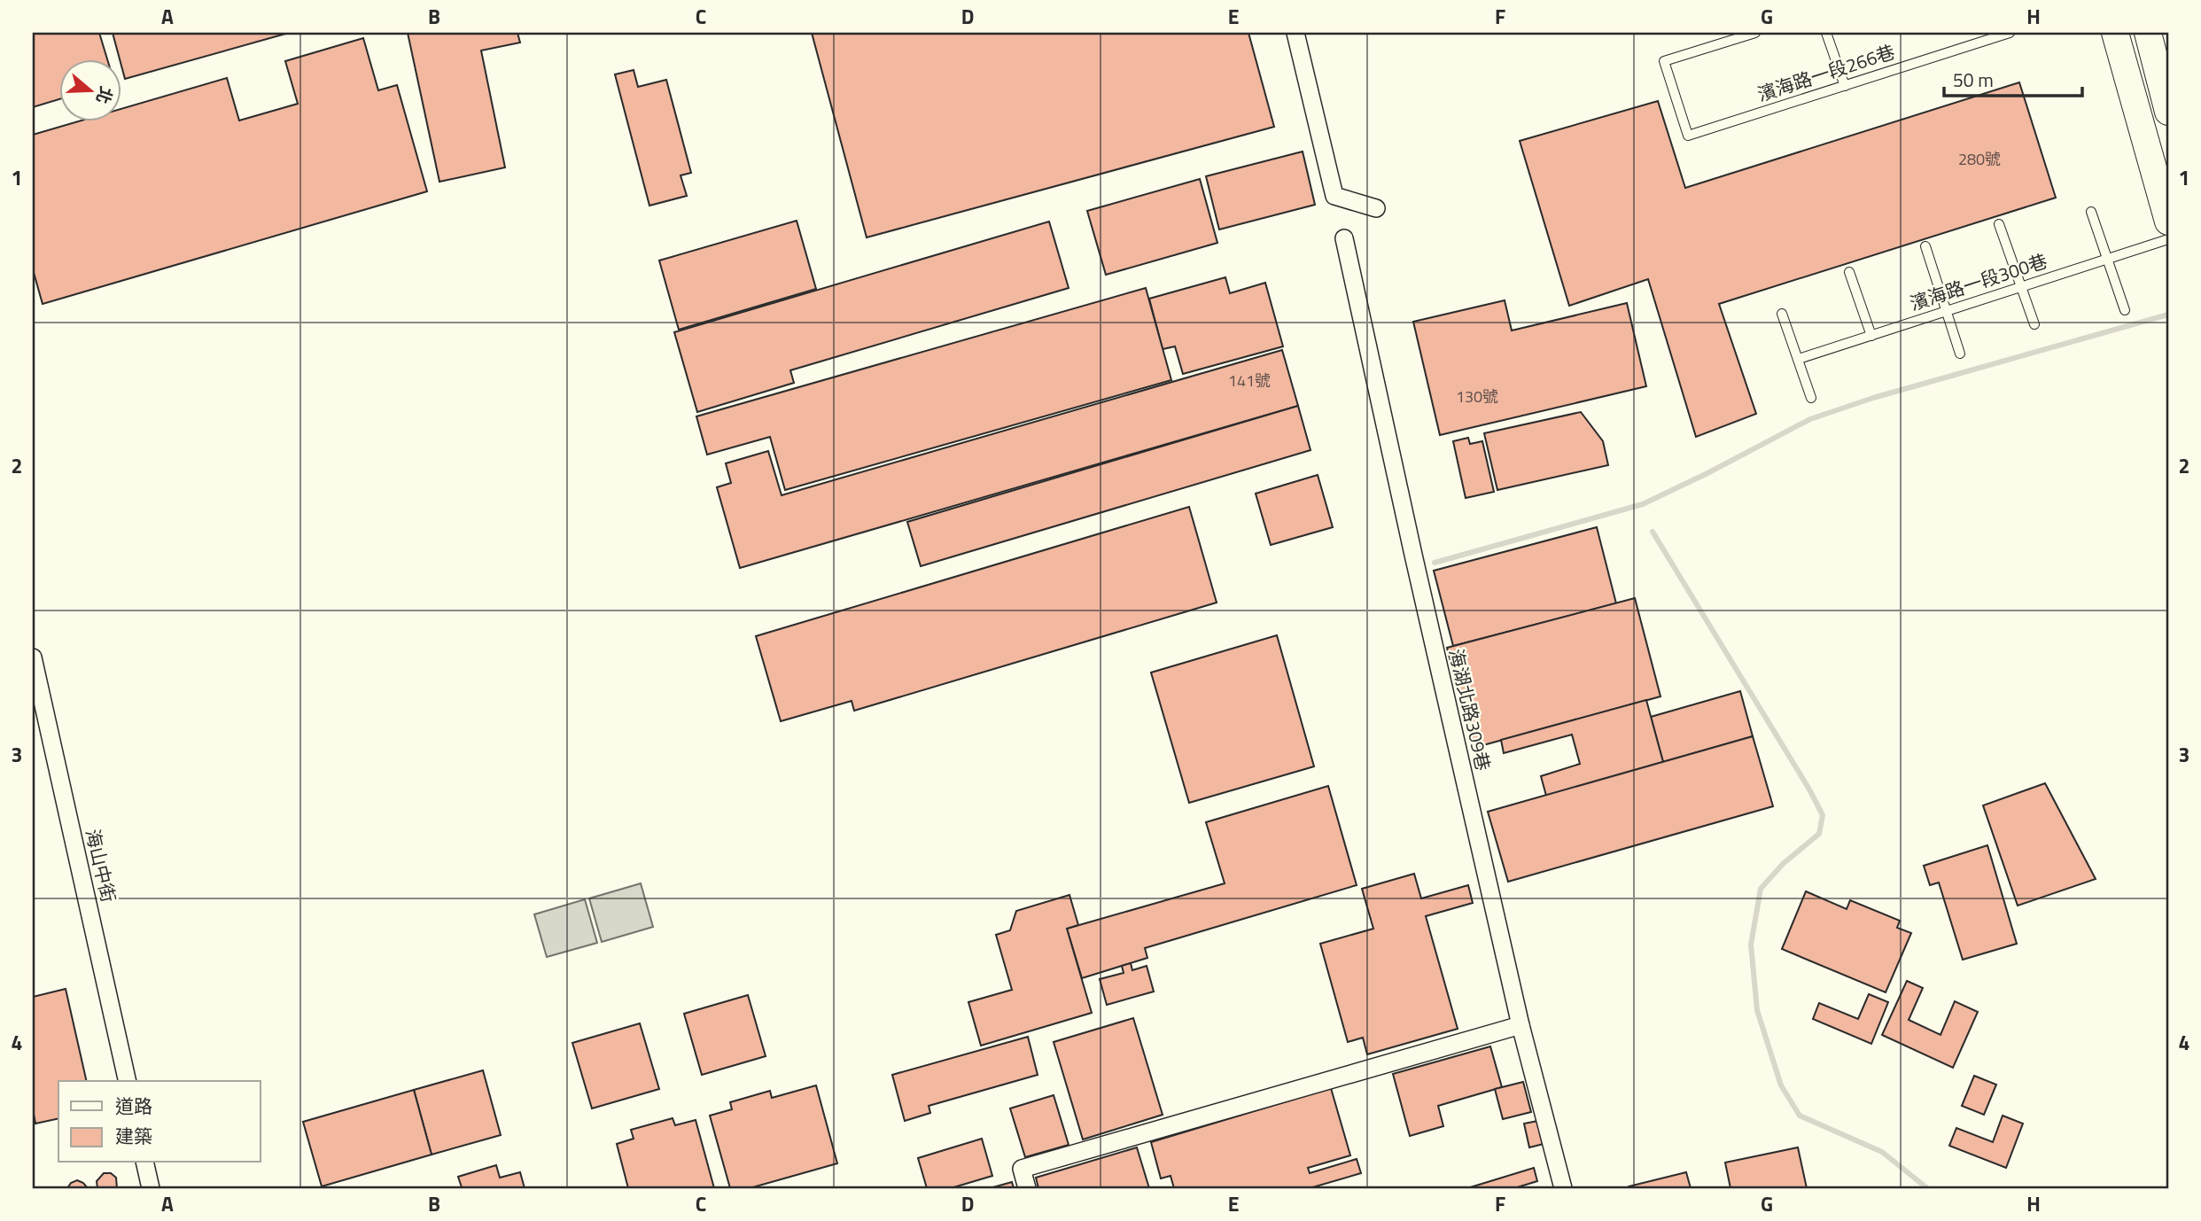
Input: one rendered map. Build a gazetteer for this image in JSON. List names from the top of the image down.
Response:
{
  "streets": {
    "street": ["海湖北路309巷", "海山中街"],
    "lane": ["濱海路一段266巷", "濱海路一段300巷"]
  },
  "house_numbers": ["280號", "141號", "130號"],
  "legend": ["道路", "建築"],
  "scale_bar": "50 m",
  "north": "right",
  "grid": {
    "columns": [
      "A",
      "B",
      "C",
      "D",
      "E",
      "F",
      "G",
      "H"
    ],
    "rows": [
      "1",
      "2",
      "3",
      "4"
    ]
  }
}
